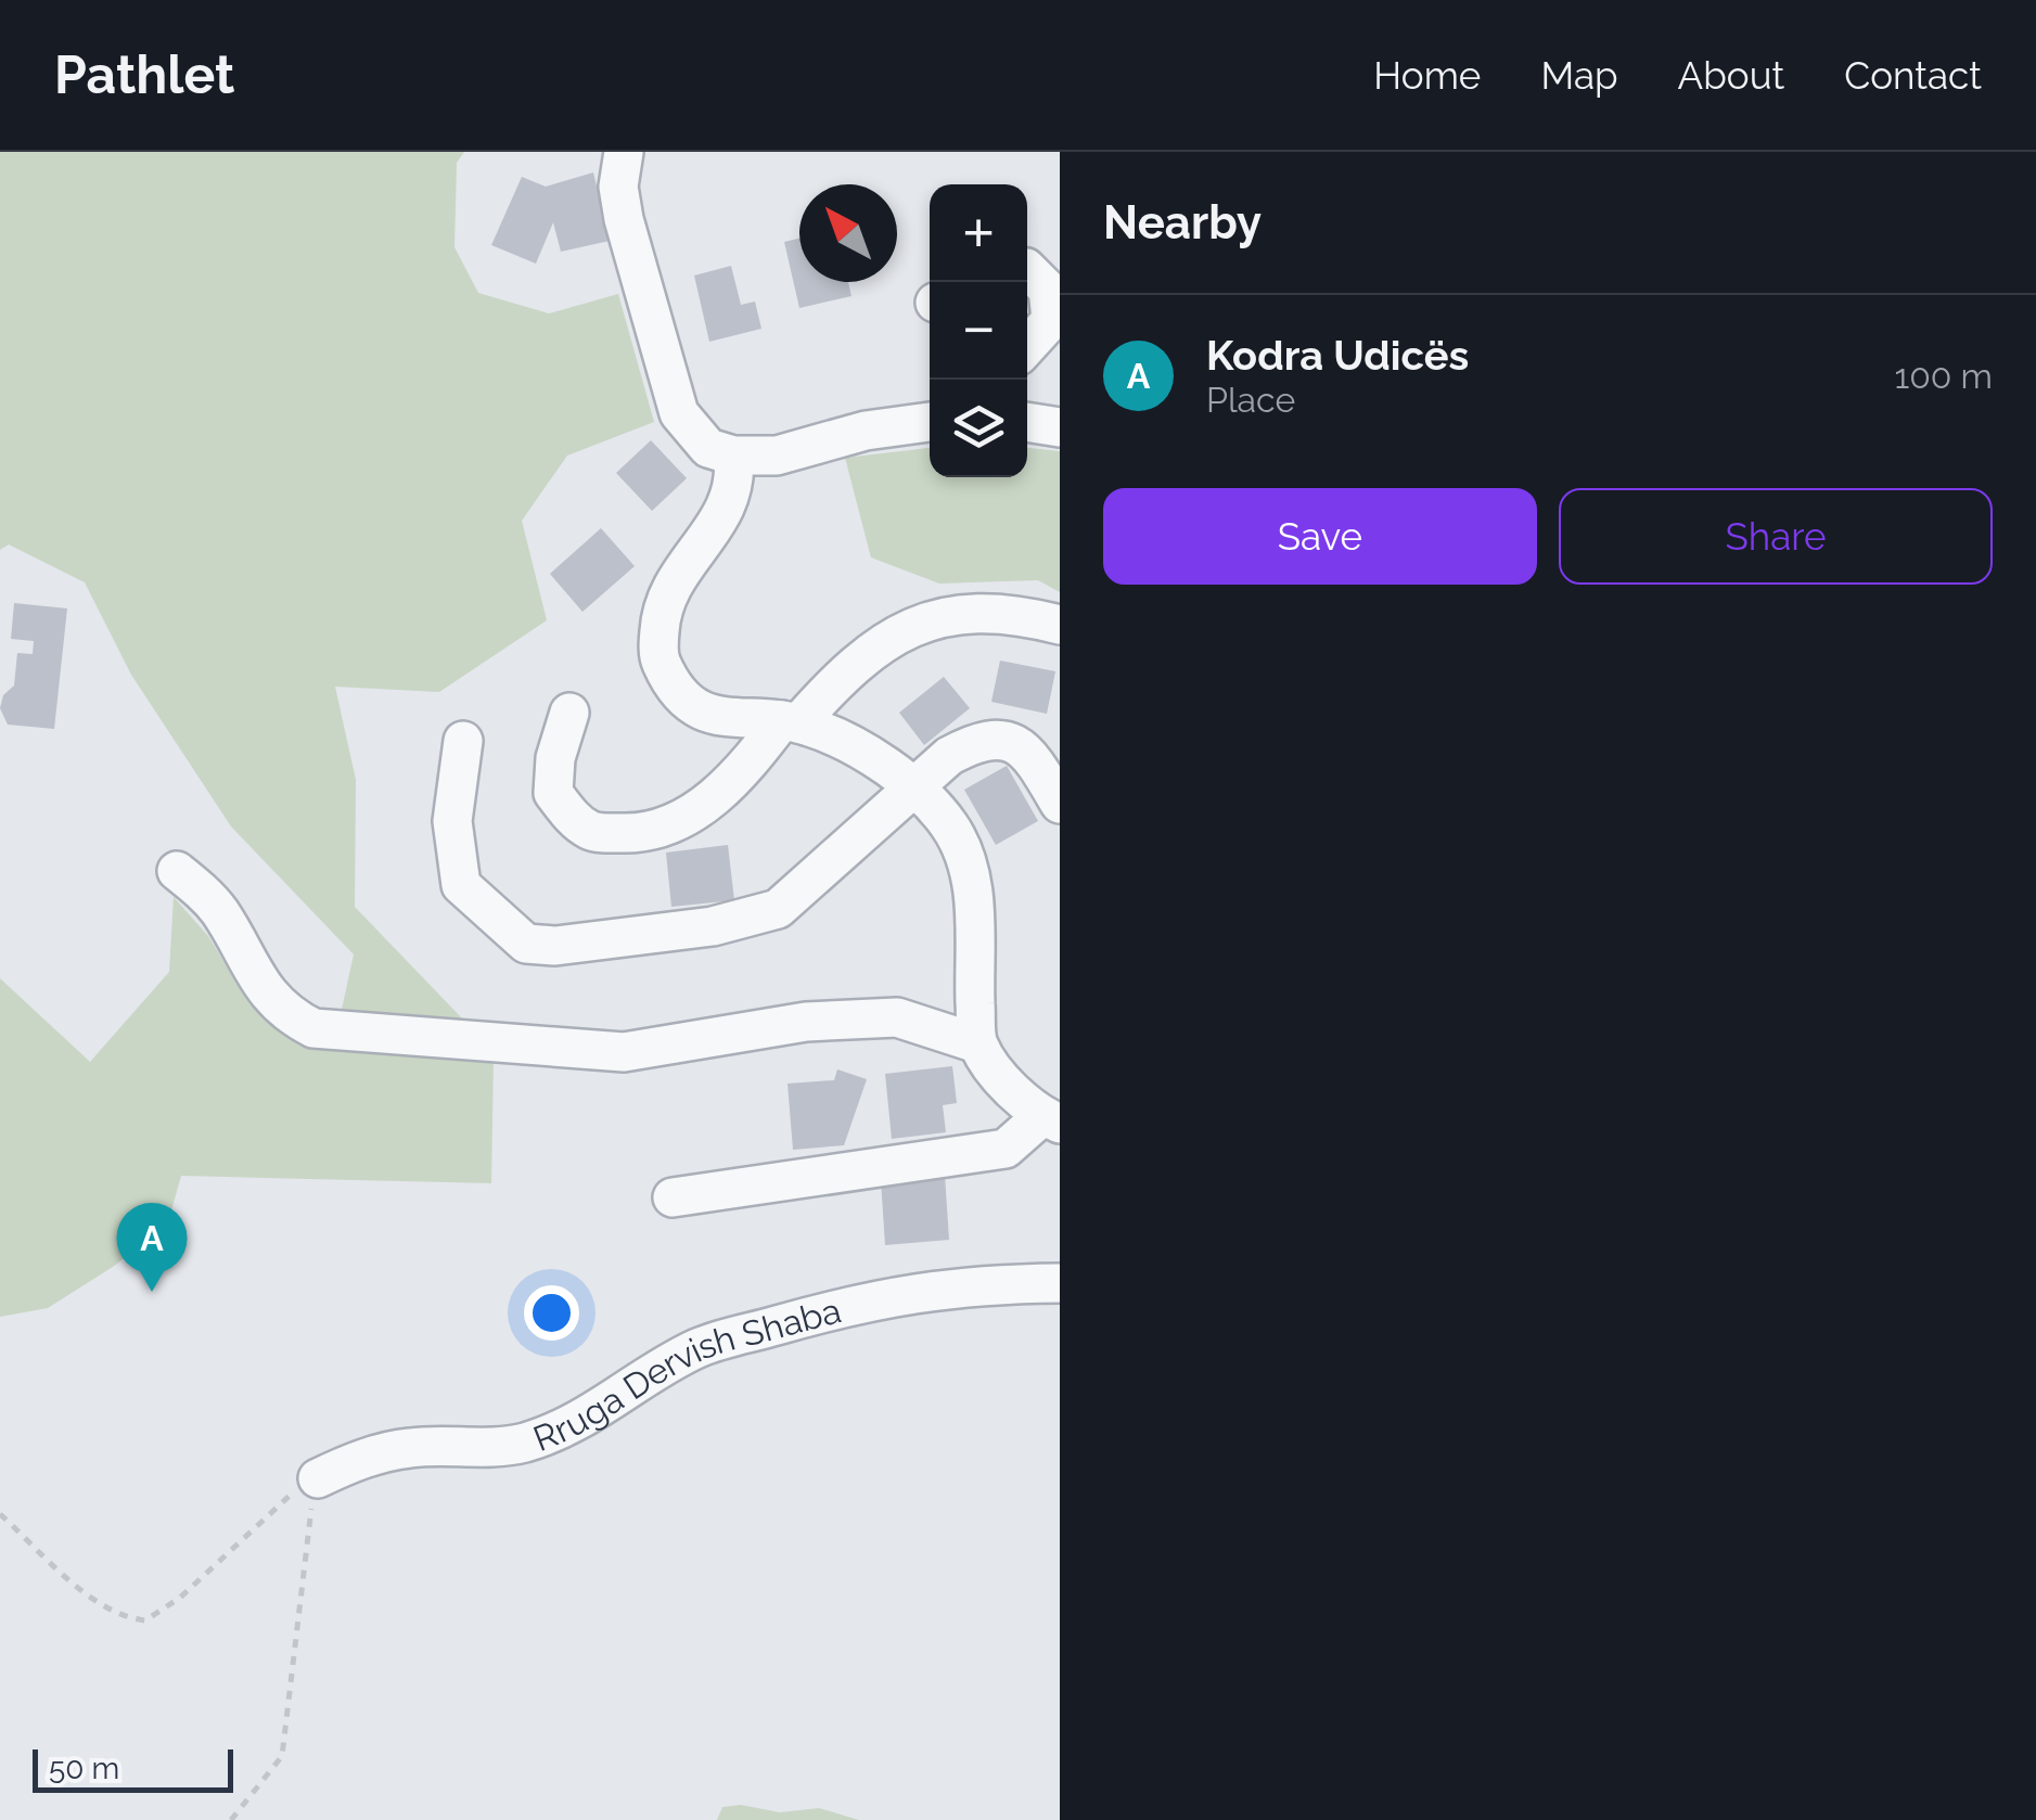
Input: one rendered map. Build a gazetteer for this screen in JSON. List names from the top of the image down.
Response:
{
  "streets": {
    "street": ["Rruga Dervish Shaba"]
  },
  "scale_bar": "50 m",
  "north": "top left",
  "page": {
    "header": "Pathlet",
    "nav": [
      "Home",
      "Map",
      "About",
      "Contact"
    ],
    "heading": "Nearby",
    "map_buttons": ["+", "−"],
    "list": [
      {
        "mark": "A",
        "name": "Kodra Udicës",
        "note": "Place",
        "value": "100 m"
      }
    ],
    "buttons": ["Save", "Share"],
    "pins": "A",
    "scale": "50 m"
  }
}
